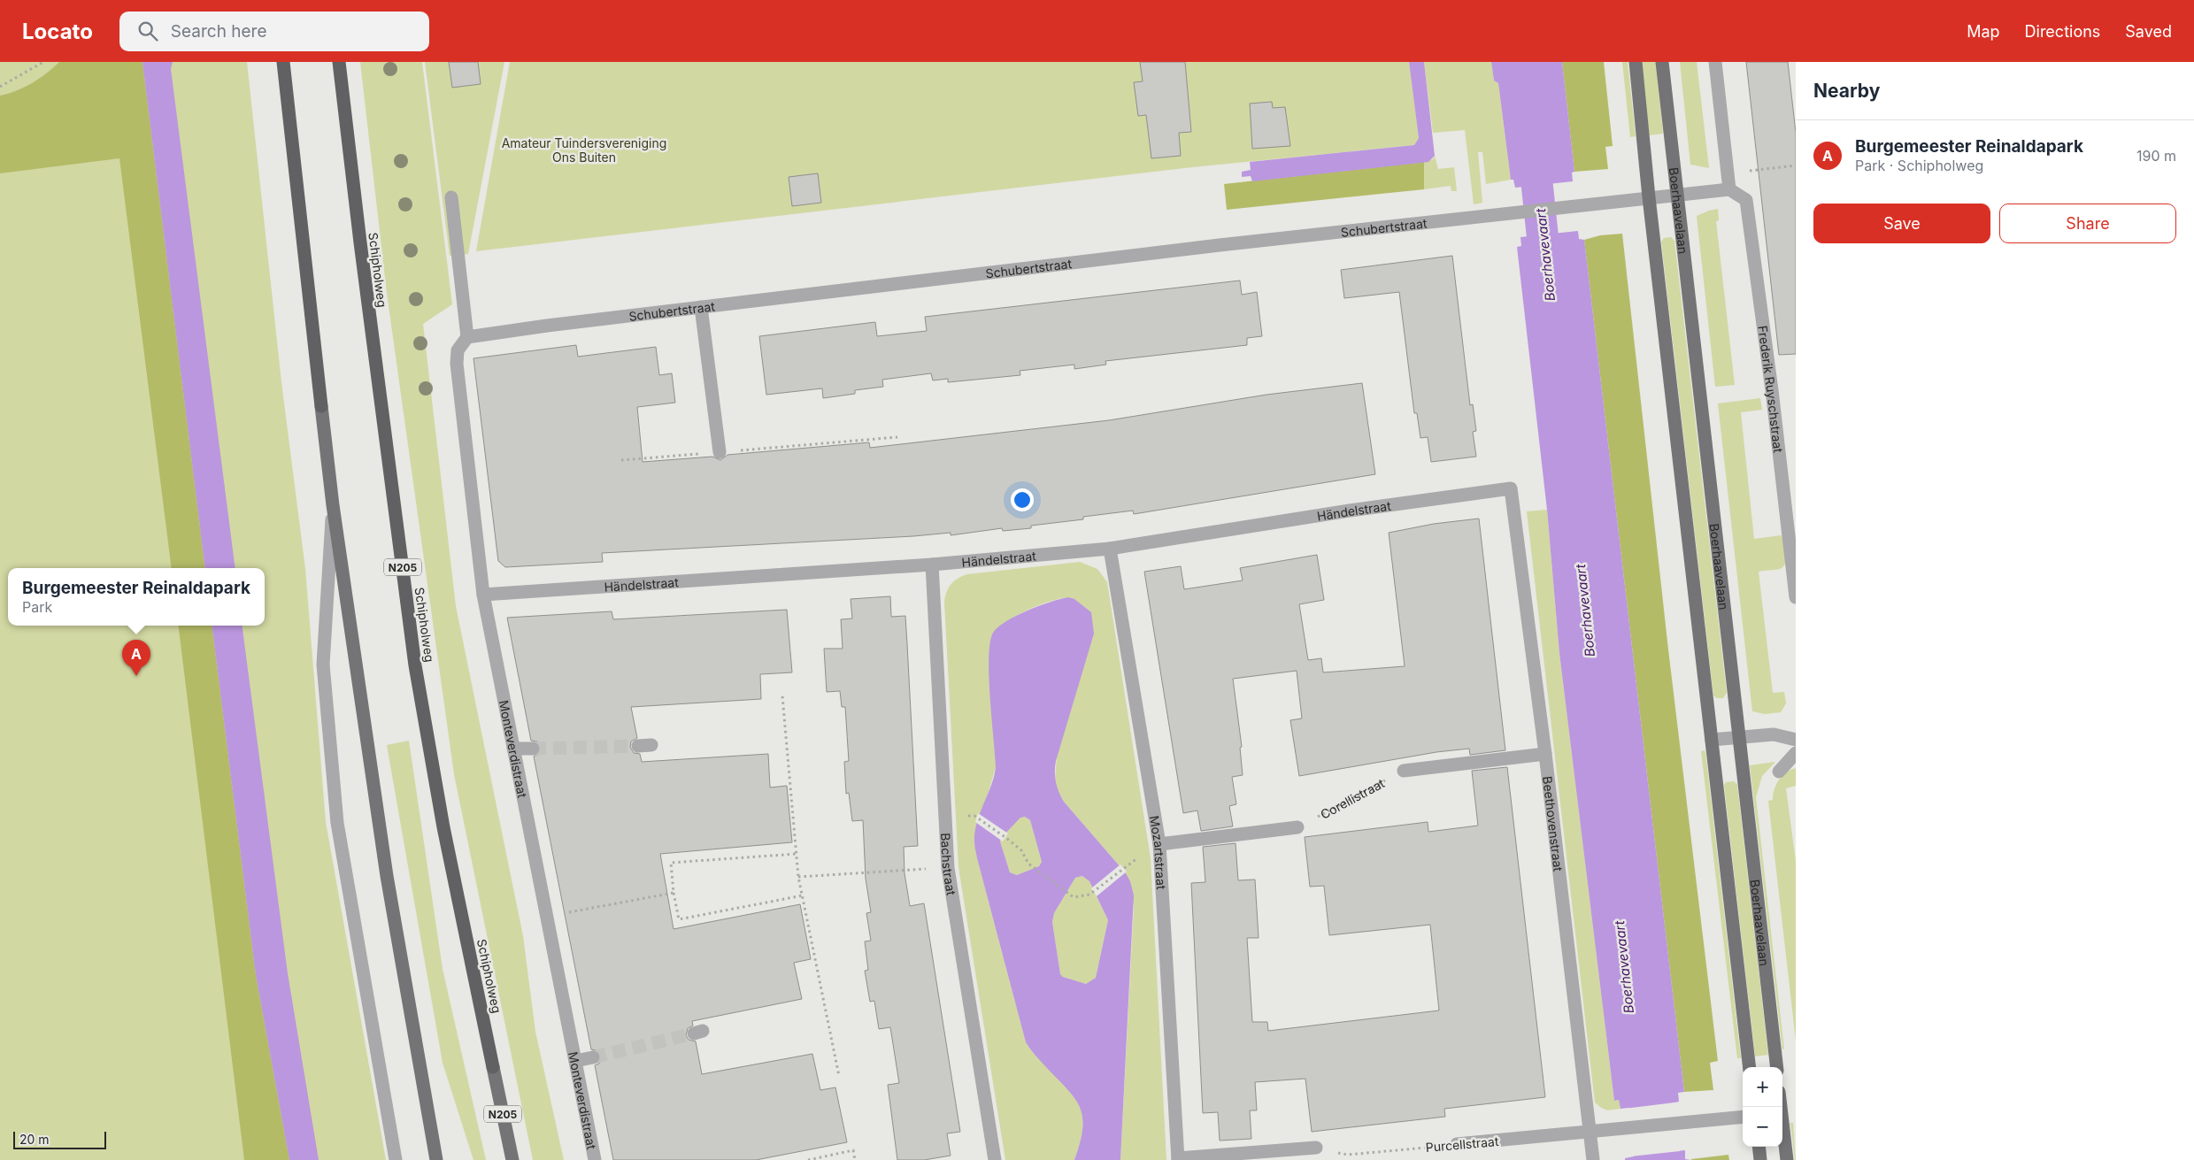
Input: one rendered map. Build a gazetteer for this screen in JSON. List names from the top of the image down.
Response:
{
  "streets": {
    "highway": ["Schipholweg", "N205"],
    "main road": ["Boerhaavelaan"],
    "street": [
      "Schubertstraat",
      "Frederik Ruyschstraat",
      "Händelstraat",
      "Monteverdistraat",
      "Beethovenstraat",
      "Mozartstraat",
      "Bachstraat",
      "Purcellstraat"
    ],
    "path": ["Corellistraat"]
  },
  "crossings": [
    ["Boerhaavelaan", "Schubertstraat"],
    ["Schubertstraat", "Frederik Ruyschstraat"],
    ["Schubertstraat", "Monteverdistraat"],
    ["Händelstraat", "Monteverdistraat"],
    ["Händelstraat", "Beethovenstraat"],
    ["Händelstraat", "Mozartstraat"],
    ["Händelstraat", "Bachstraat"],
    ["Beethovenstraat", "Purcellstraat"]
  ],
  "water": ["Boerhavevaart"],
  "parks": ["Amateur Tuindersvereniging Ons Buiten"],
  "scale_bar": "20 m",
  "page": {
    "header": "Locato",
    "search": "Search here",
    "nav": ["Map", "Directions", "Saved"],
    "heading": "Nearby",
    "list": [
      {
        "mark": "A",
        "name": "Burgemeester Reinaldapark",
        "note": "Park · Schipholweg",
        "value": "190 m"
      }
    ],
    "buttons": ["Save", "Share"],
    "popup": ["Burgemeester Reinaldapark", "Park"],
    "pins": "A",
    "map_buttons": ["+", "−"],
    "scale": "20 m"
  }
}
